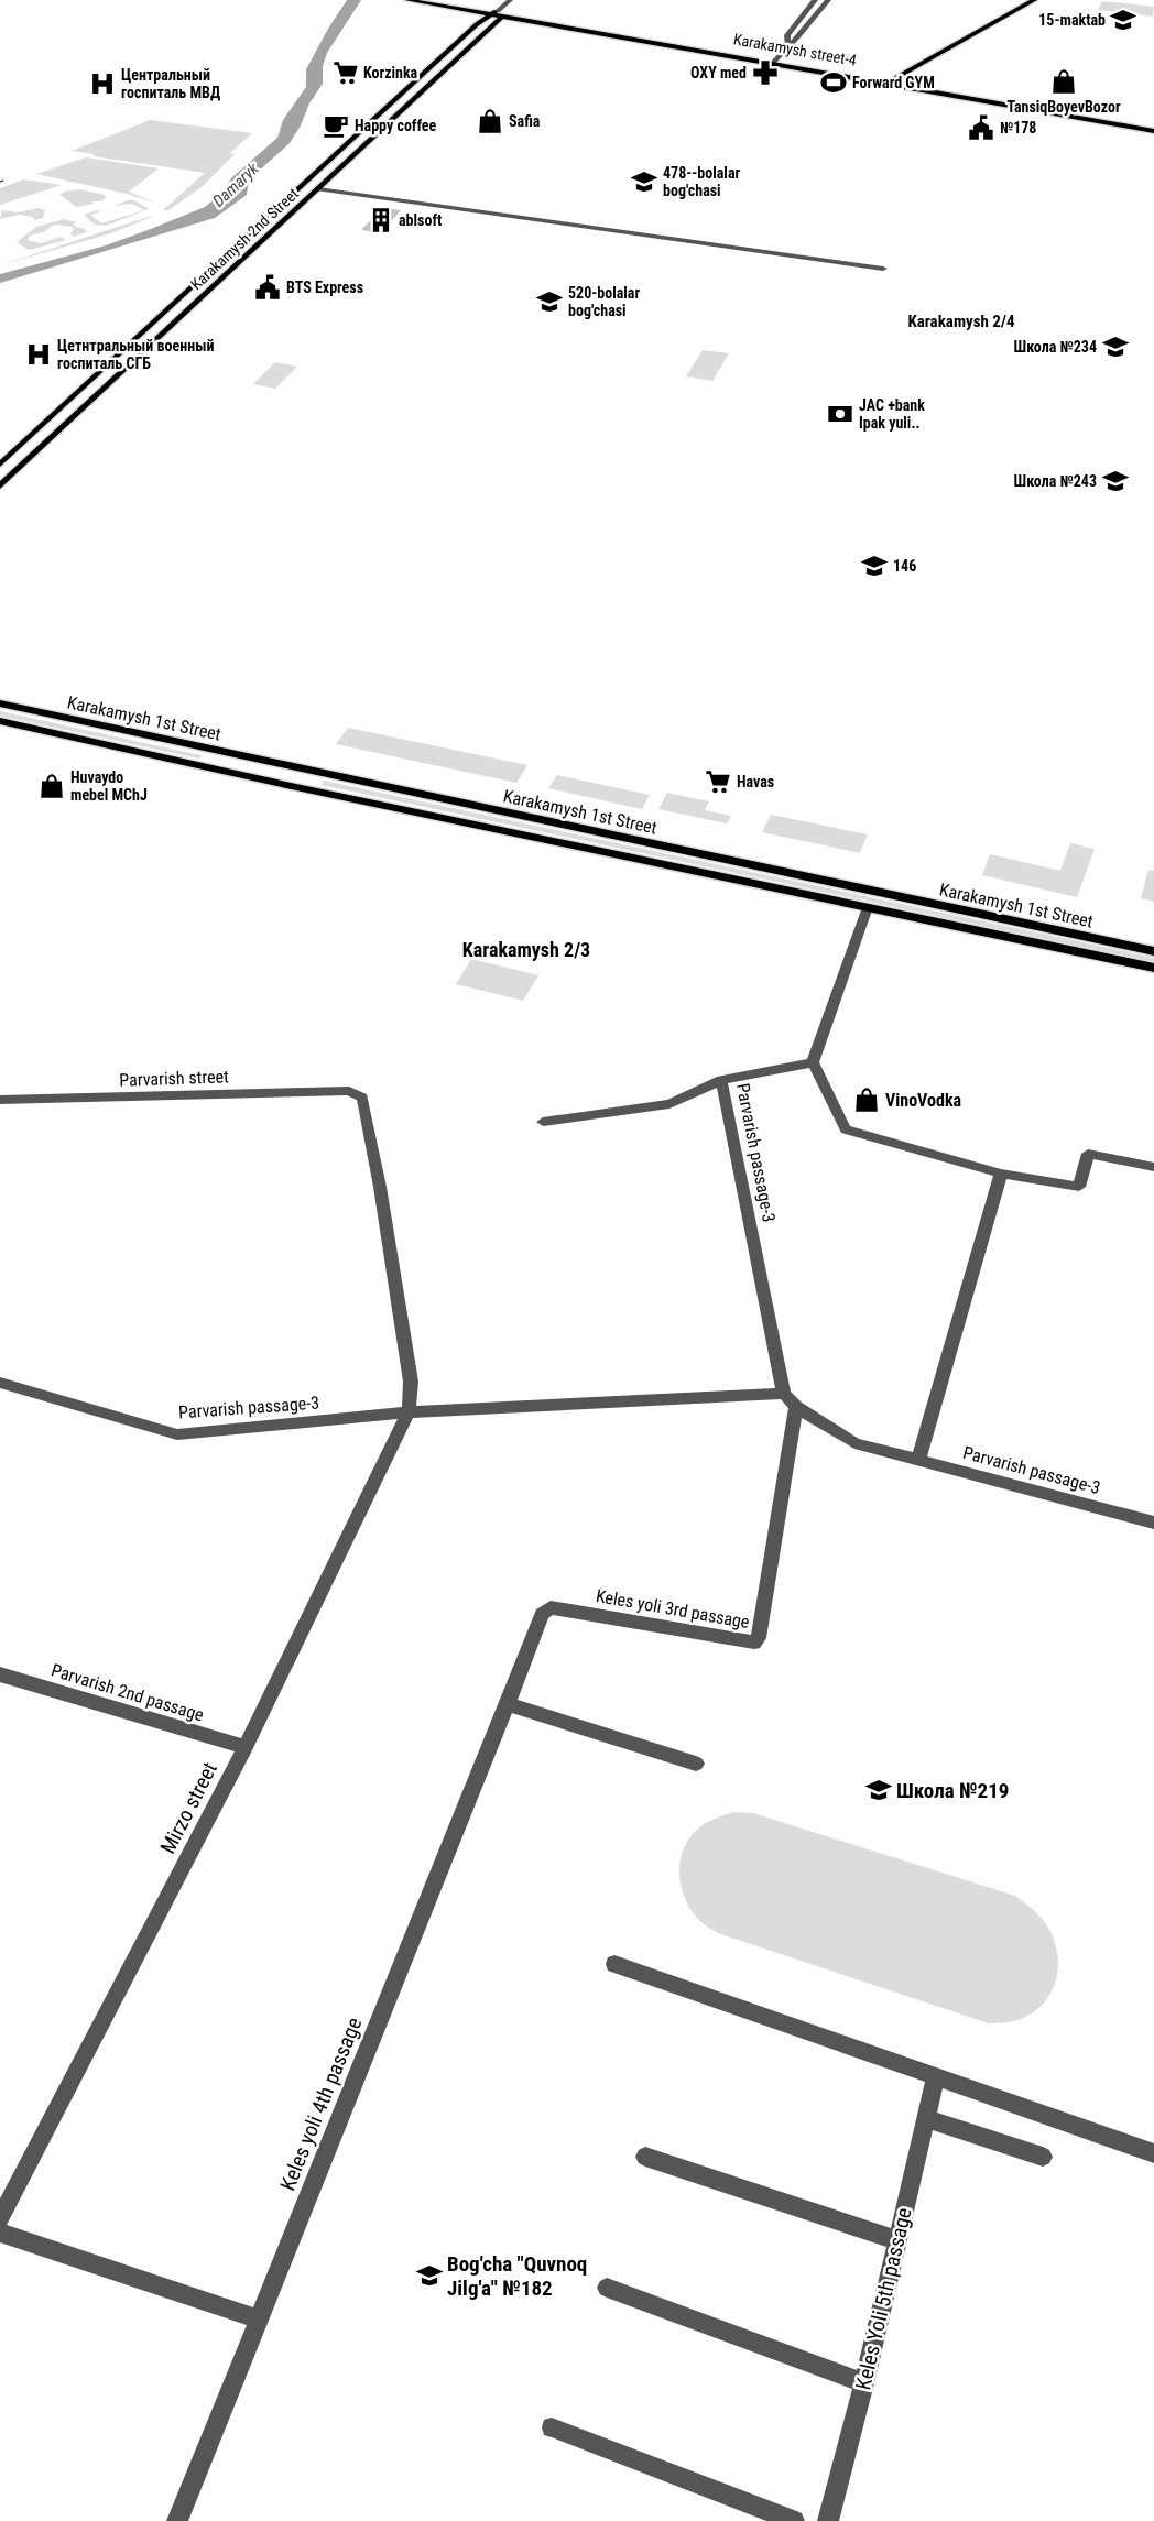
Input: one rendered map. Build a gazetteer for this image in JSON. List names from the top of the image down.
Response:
{
  "streets": {
    "main road": ["Karakamysh street-4", "Karakamysh 2nd Street", "Karakamysh 1st Street"],
    "street": [
      "Parvarish street",
      "Parvarish passage-3",
      "Keles yoli 3rd passage",
      "Parvarish 2nd passage",
      "Mirzo street",
      "Keles yoli 4th passage",
      "Keles Yoli 5th passage"
    ]
  },
  "crossings": [
    ["Karakamysh street-4", "Karakamysh 2nd Street"],
    ["Parvarish street", "Parvarish passage-3"],
    ["Parvarish street", "Mirzo street"],
    ["Parvarish passage-3", "Keles yoli 3rd passage"],
    ["Parvarish passage-3", "Mirzo street"],
    ["Keles yoli 3rd passage", "Keles yoli 4th passage"],
    ["Parvarish 2nd passage", "Mirzo street"]
  ],
  "districts": ["Karakamysh 2/4", "Karakamysh 2/3"],
  "water": ["Damaryk"],
  "places": {
    "school or university": [
      "15-maktab",
      "478--bolalar bog'chasi",
      "520-bolalar bog'chasi",
      "Школа №234",
      "Школа №243",
      "146",
      "Школа №219",
      "Bog'cha \"Quvnoq Jilg'a\" №182"
    ],
    "supermarket": ["Korzinka", "Havas"],
    "pharmacy": ["OXY med"],
    "shop": [
      "TansiqBoyevBozor",
      "Safia",
      "Huvaydo mebel MChJ",
      "VinoVodka"
    ],
    "sports": ["Forward GYM"],
    "hospital": ["Центральный госпиталь МВД", "Цетнтральный военный госпиталь СГБ"],
    "cafe": ["Happy coffee"],
    "public building": ["№178", "BTS Express"],
    "building": ["ablsoft"],
    "bank": ["JAC +bank Ipak yuli.."]
  }
}
